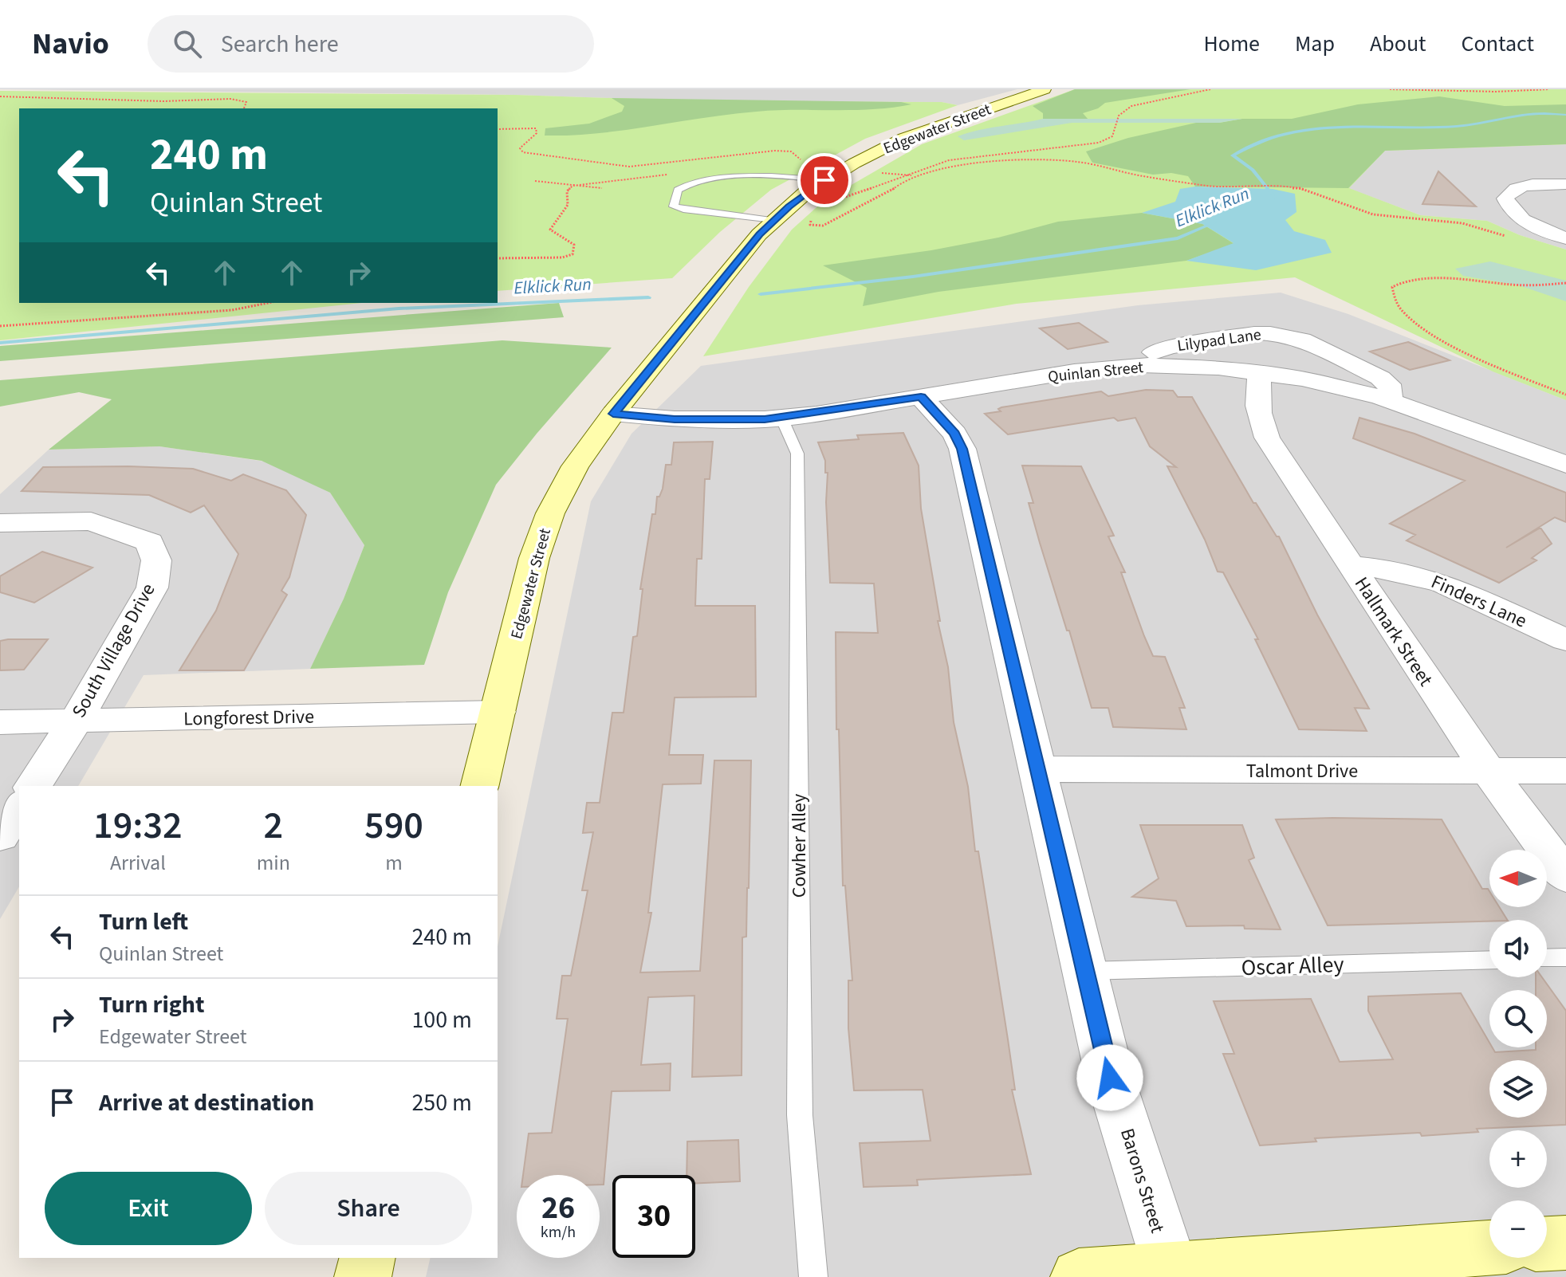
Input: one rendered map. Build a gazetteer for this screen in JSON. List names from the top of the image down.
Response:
{
  "streets": {
    "street": [
      "Edgewater Street",
      "Lilypad Lane",
      "Quinlan Street",
      "Finders Lane",
      "Hallmark Street",
      "South Village Drive",
      "Longforest Drive",
      "Talmont Drive",
      "Barons Street"
    ],
    "lane": ["Cowher Alley", "Oscar Alley"]
  },
  "crossings": [
    ["Edgewater Street", "Quinlan Street"],
    ["Edgewater Street", "Longforest Drive"],
    ["Lilypad Lane", "Quinlan Street"],
    ["Quinlan Street", "Hallmark Street"],
    ["Quinlan Street", "Cowher Alley"],
    ["Quinlan Street", "Barons Street"],
    ["Finders Lane", "Hallmark Street"],
    ["Hallmark Street", "Talmont Drive"],
    ["South Village Drive", "Longforest Drive"],
    ["Talmont Drive", "Barons Street"],
    ["Oscar Alley", "Barons Street"]
  ],
  "water": ["Elklick Run"],
  "north": "left",
  "page": {
    "header": "Navio",
    "search": "Search here",
    "nav": [
      "Home",
      "Map",
      "About",
      "Contact"
    ],
    "turn": ["240 m", "Quinlan Street"],
    "eta": [
      "19:32",
      "Arrival",
      "2",
      "min",
      "590",
      "m"
    ],
    "map_buttons": ["+", "−"],
    "list": [
      {
        "name": "Turn left",
        "note": "Quinlan Street",
        "value": "240 m"
      },
      {
        "name": "Turn right",
        "note": "Edgewater Street",
        "value": "100 m"
      },
      {
        "name": "Arrive at destination",
        "value": "250 m"
      }
    ],
    "buttons": ["Exit", "Share"],
    "speed": "26 km/h",
    "limit": "30"
  }
}
